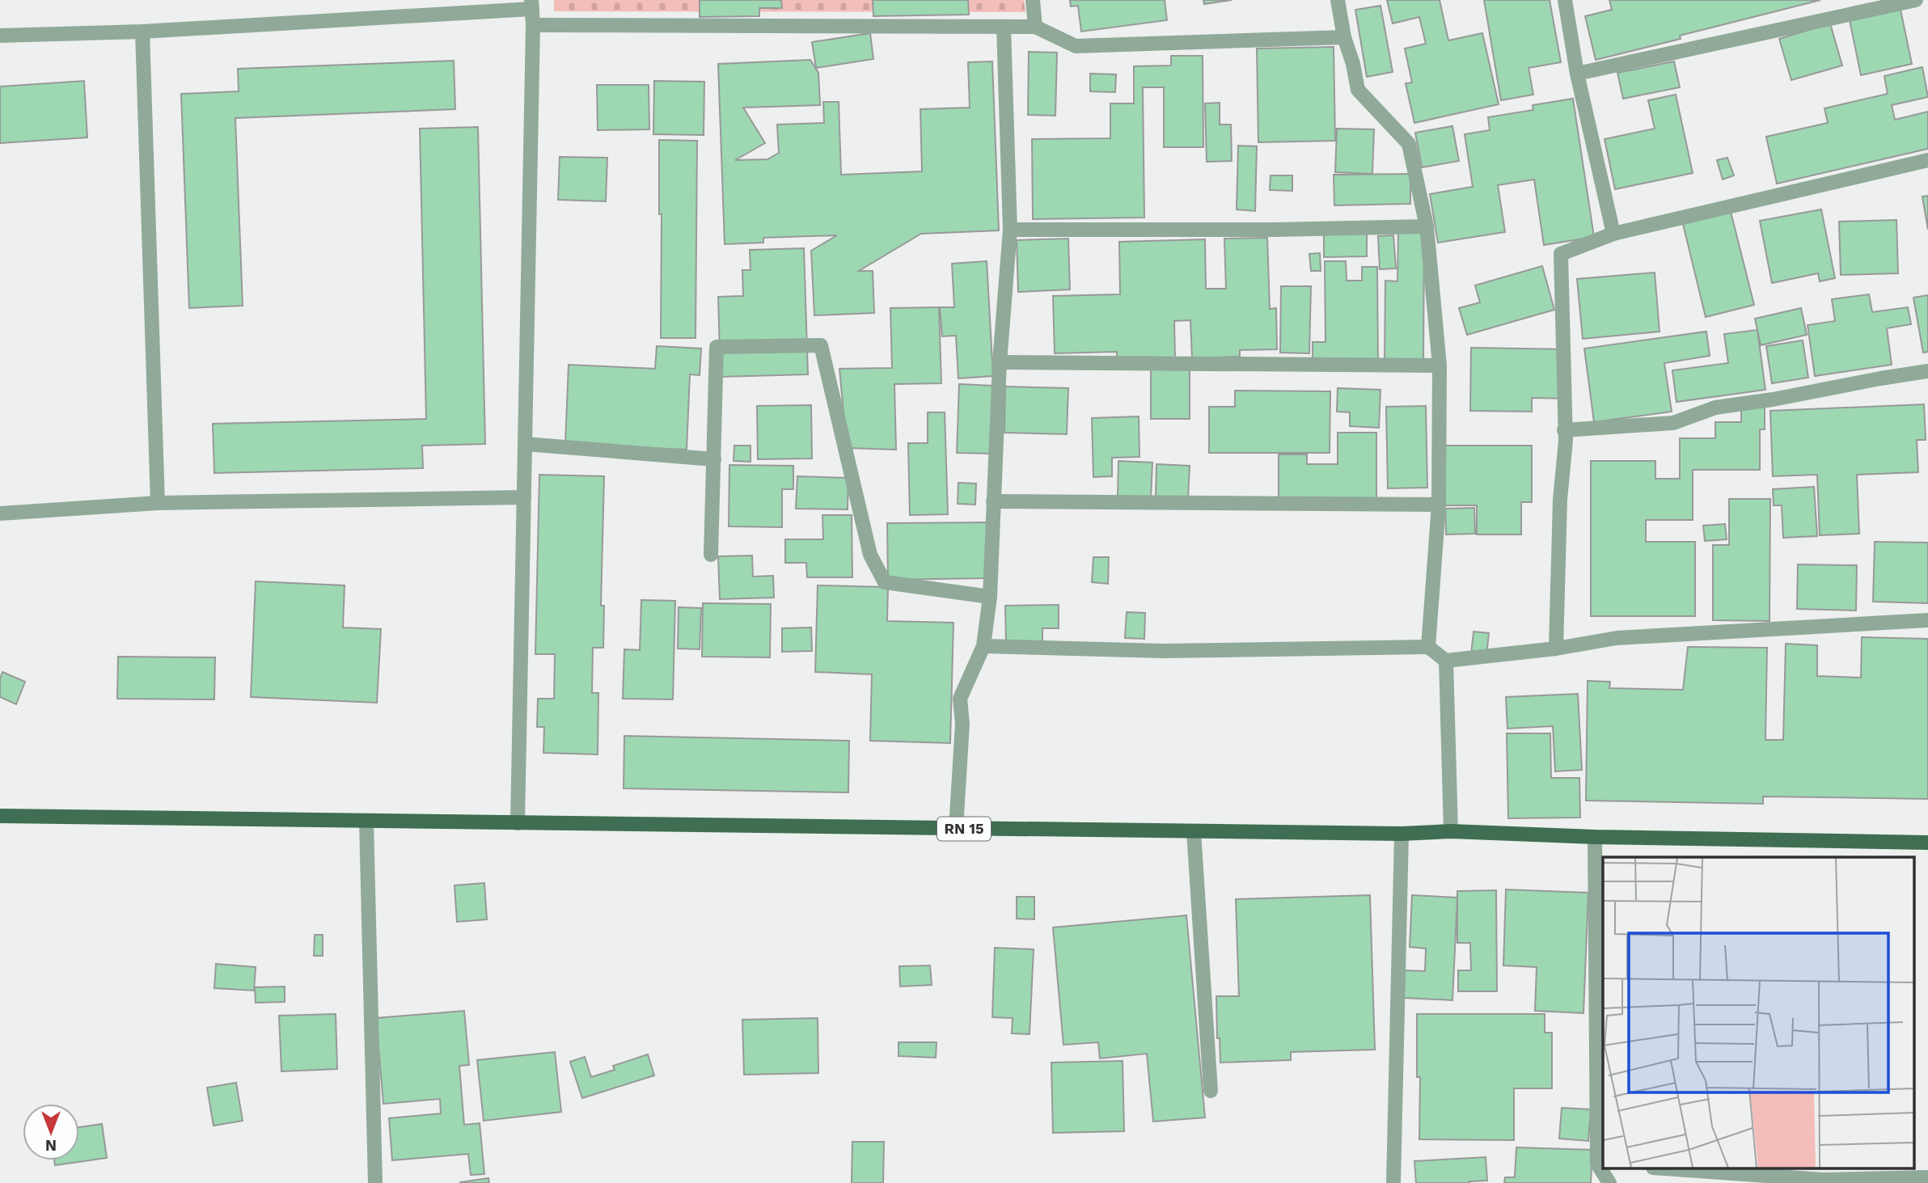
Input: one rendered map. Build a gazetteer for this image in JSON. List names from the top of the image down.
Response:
{
  "streets": {
    "main road": ["RN 15"]
  },
  "north": "bottom"
}
